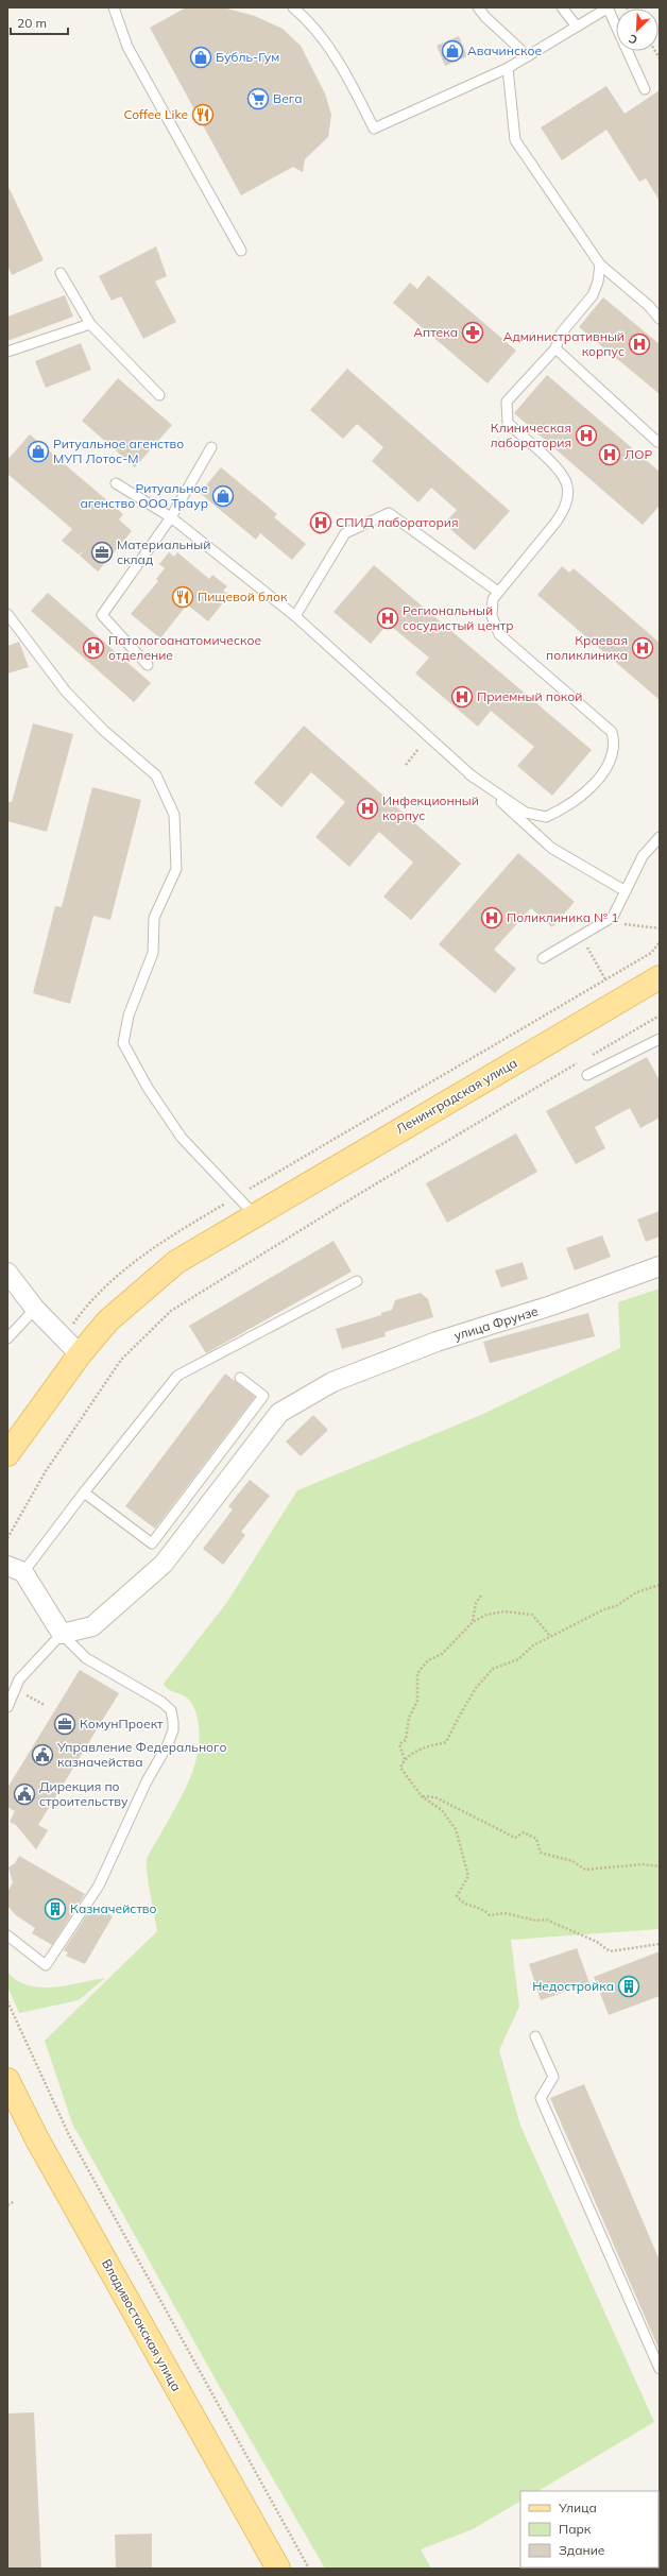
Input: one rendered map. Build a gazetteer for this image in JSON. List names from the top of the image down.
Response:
{
  "streets": {
    "main road": ["Ленинградская улица", "Владивостокская улица"],
    "street": ["улица Фрунзе"]
  },
  "places": {
    "shop": [
      "Авачинское",
      "Бубль-Гум",
      "Ритуальное агенство МУП Лотос-М",
      "Ритуальное агенство ООО Траур"
    ],
    "supermarket": ["Вега"],
    "restaurant": ["Coffee Like", "Пищевой блок"],
    "pharmacy": ["Аптека"],
    "hospital": [
      "Административный корпус",
      "Клиническая лаборатория",
      "ЛОР",
      "СПИД лаборатория",
      "Региональный сосудистый центр",
      "Патологоанатомическое отделение",
      "Краевая поликлиника",
      "Приемный покой",
      "Инфекционный корпус",
      "Поликлиника № 1"
    ],
    "office": ["Материальный склад", "КомунПроект"],
    "public building": ["Управление Федерального казначейства", "Дирекция по строительству"],
    "building": ["Казначейство", "Недостройка"]
  },
  "legend": ["Улица", "Парк", "Здание"],
  "scale_bar": "20 m",
  "north": "bottom left"
}
